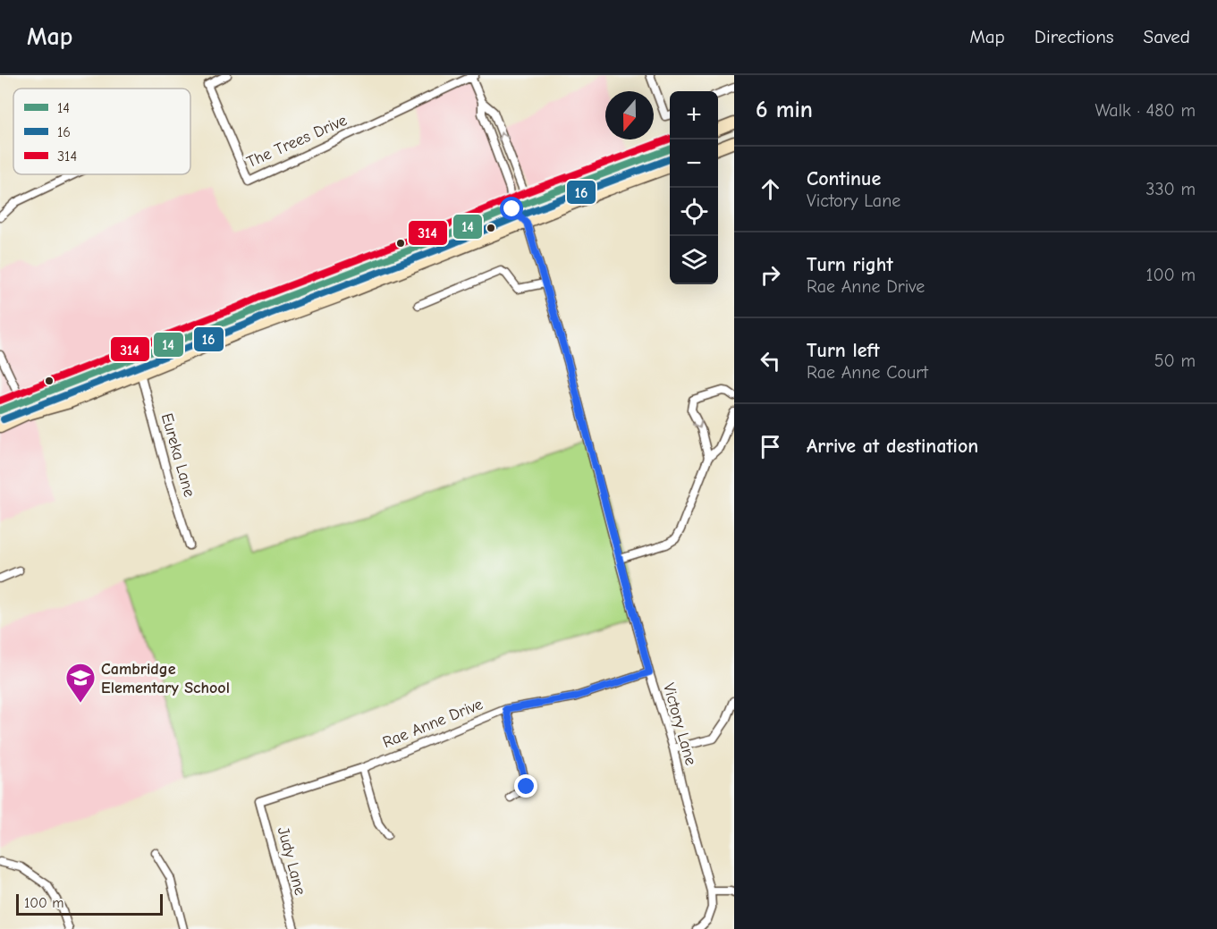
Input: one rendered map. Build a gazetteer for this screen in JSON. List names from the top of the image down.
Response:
{
  "streets": {
    "street": [
      "The Trees Drive",
      "Eureka Lane",
      "Rae Anne Drive",
      "Victory Lane",
      "Judy Lane"
    ]
  },
  "crossings": [
    ["The Trees Drive", "Victory Lane"],
    ["Rae Anne Drive", "Victory Lane"],
    ["Rae Anne Drive", "Judy Lane"]
  ],
  "places": {
    "school or university": ["Cambridge Elementary School"]
  },
  "lines": ["transit line 314", "transit line 14", "transit line 16"],
  "legend": ["14", "16", "314"],
  "scale_bar": "100 m",
  "north": "bottom",
  "page": {
    "header": "Map",
    "nav": ["Map", "Directions", "Saved"],
    "heading": ["6 min", "Walk · 480 m"],
    "map_buttons": ["+", "−"],
    "list": [
      ["Continue", "Victory Lane", "330 m"],
      ["Turn right", "Rae Anne Drive", "100 m"],
      ["Turn left", "Rae Anne Court", "50 m"],
      "Arrive at destination"
    ],
    "scale": "100 m"
  }
}
